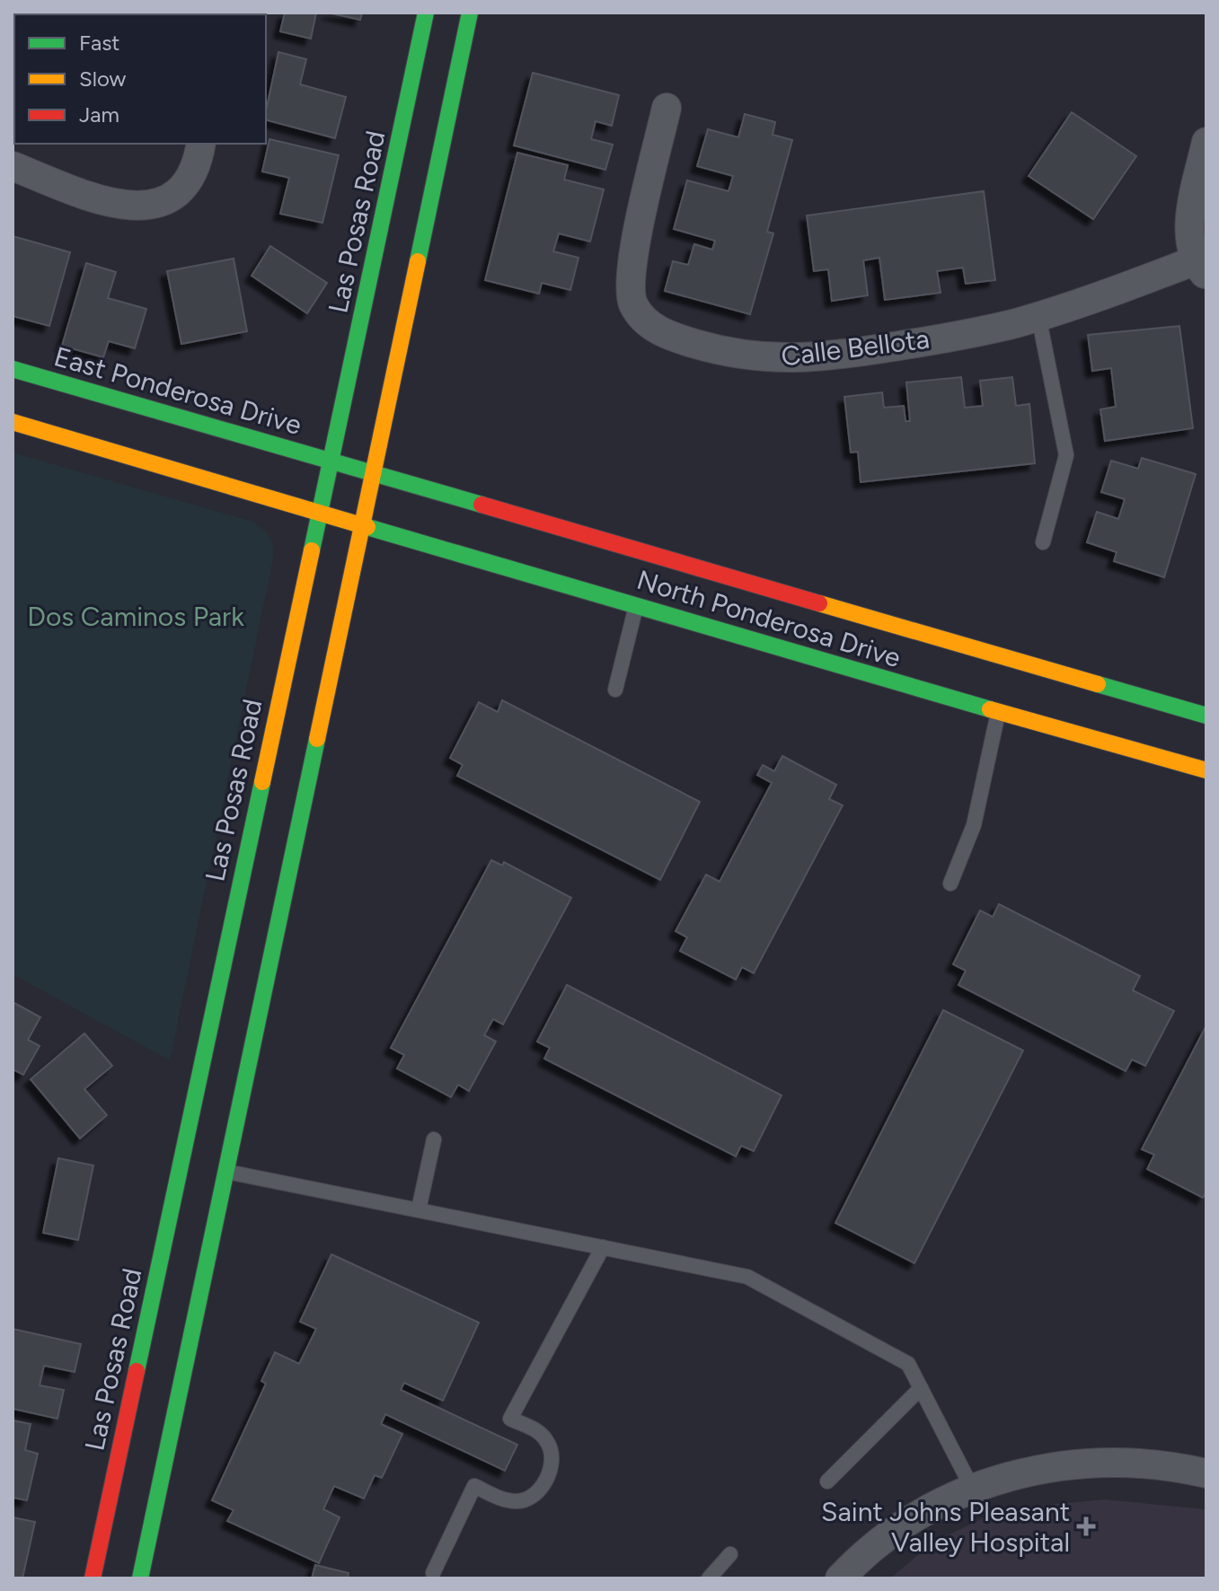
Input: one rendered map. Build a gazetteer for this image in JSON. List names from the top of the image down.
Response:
{
  "streets": {
    "main road": ["Las Posas Road", "East Ponderosa Drive", "North Ponderosa Drive"],
    "street": ["Calle Bellota"]
  },
  "crossings": [
    ["Las Posas Road", "East Ponderosa Drive"],
    ["Las Posas Road", "North Ponderosa Drive"],
    ["East Ponderosa Drive", "North Ponderosa Drive"]
  ],
  "parks": ["Dos Caminos Park"],
  "places": {
    "health": ["Saint Johns Pleasant Valley Hospital"]
  },
  "legend": ["Fast", "Slow", "Jam"]
}
